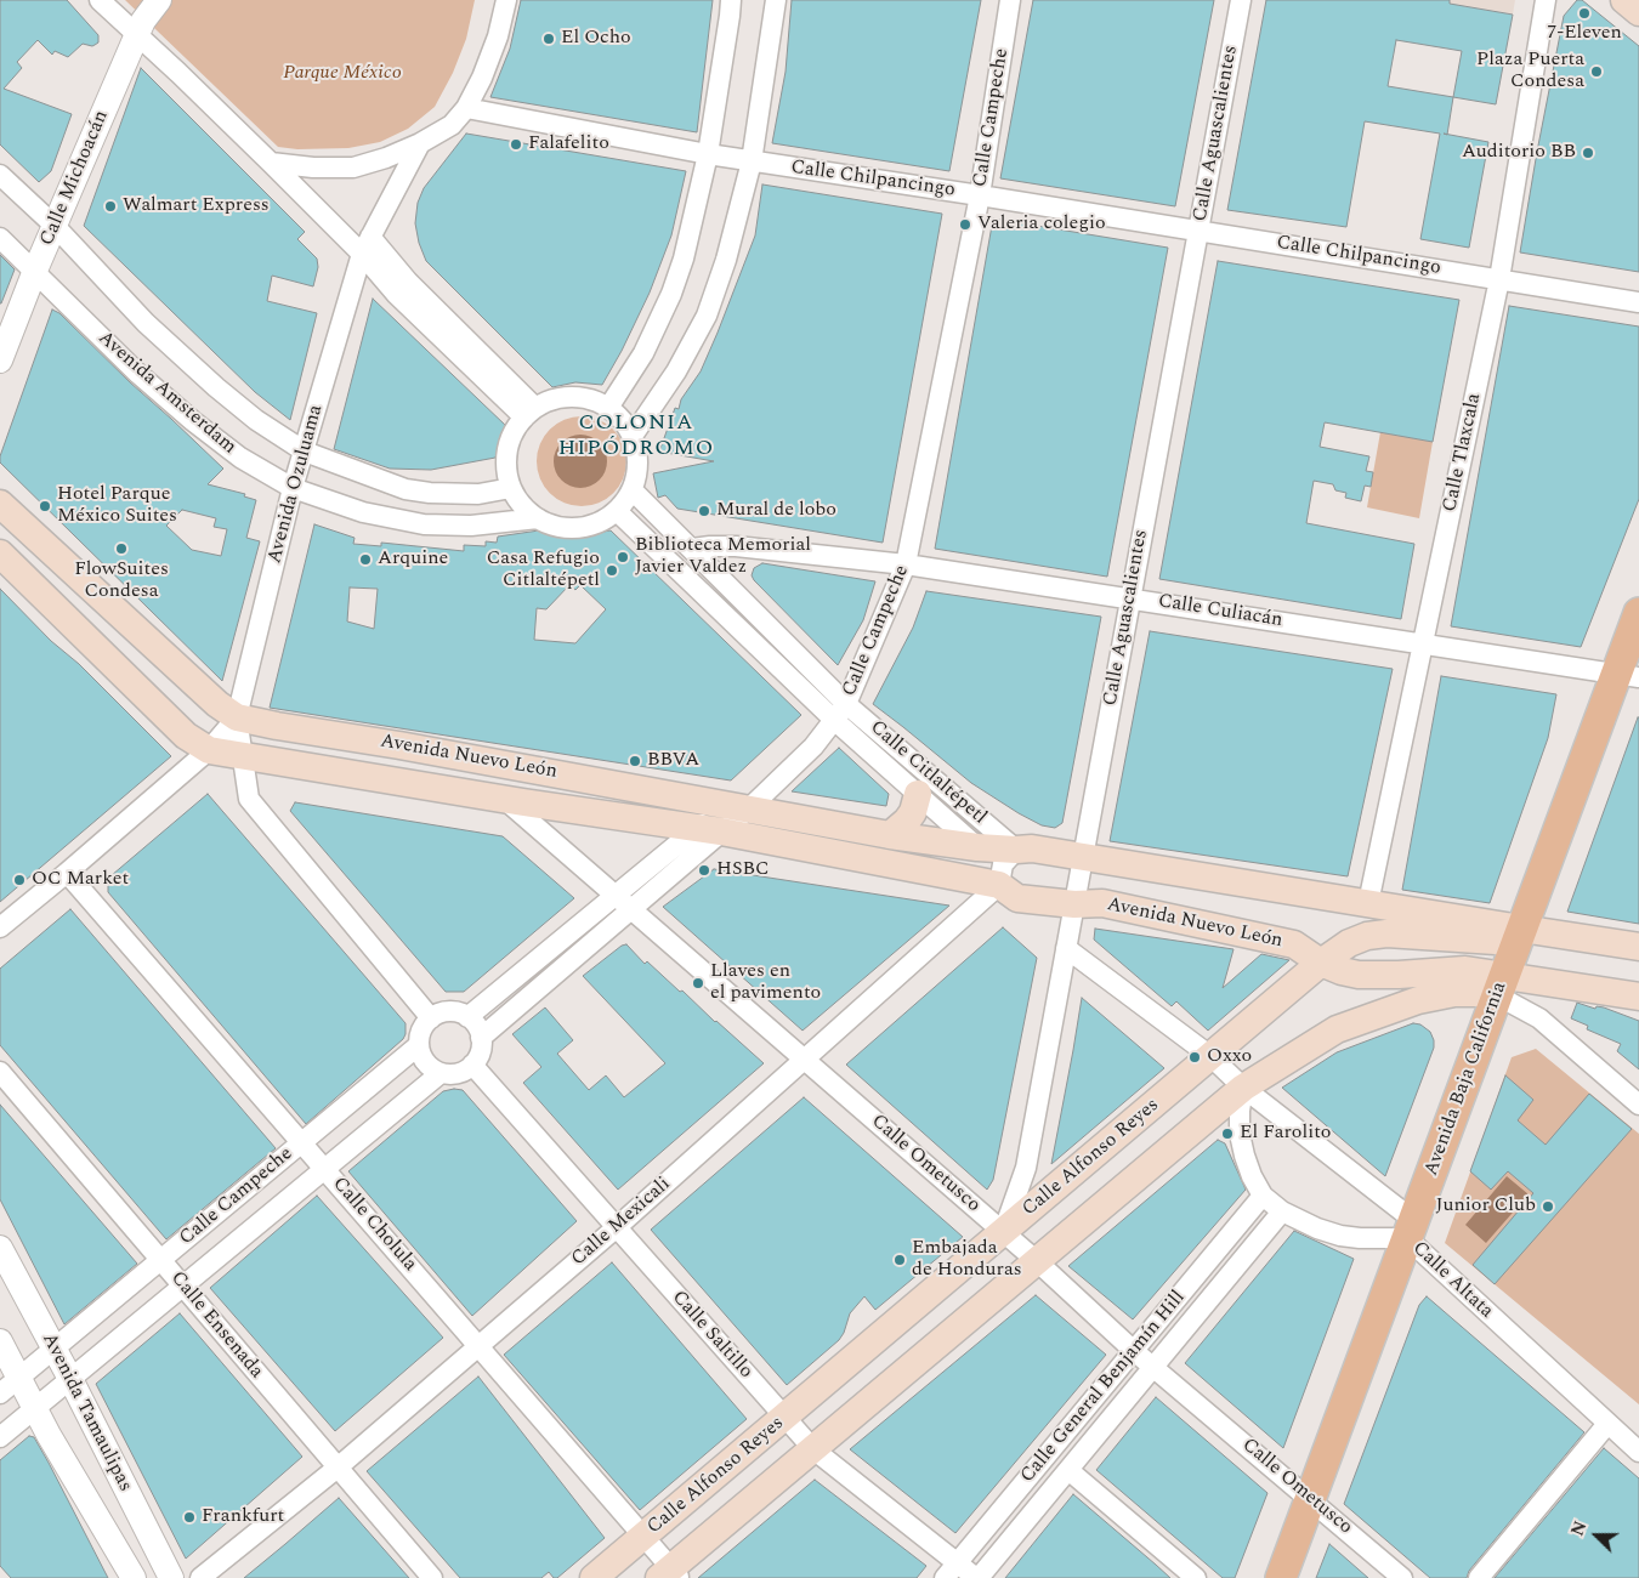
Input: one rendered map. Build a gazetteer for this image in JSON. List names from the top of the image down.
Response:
{
  "streets": {
    "main road": ["Avenida Nuevo León", "Avenida Baja California", "Calle Alfonso Reyes"],
    "street": [
      "Calle Campeche",
      "Calle Aguascalientes",
      "Calle Michoacán",
      "Calle Chilpancingo",
      "Avenida Amsterdam",
      "Calle Tlaxcala",
      "Avenida Ozuluama",
      "Calle Culiacán",
      "Calle Citlaltépetl",
      "Calle Ometusco",
      "Calle Mexicali",
      "Calle Cholula",
      "Calle Altata",
      "Calle Ensenada",
      "Calle Saltillo",
      "Calle General Benjamín Hill",
      "Avenida Tamaulipas"
    ]
  },
  "crossings": [
    ["Calle Campeche", "Calle Chilpancingo"],
    ["Calle Campeche", "Calle Culiacán"],
    ["Calle Campeche", "Avenida Nuevo León"],
    ["Calle Campeche", "Calle Citlaltépetl"],
    ["Calle Campeche", "Calle Ometusco"],
    ["Calle Campeche", "Calle Cholula"],
    ["Calle Campeche", "Calle Ensenada"],
    ["Calle Campeche", "Calle Saltillo"],
    ["Calle Campeche", "Avenida Tamaulipas"],
    ["Calle Aguascalientes", "Calle Chilpancingo"],
    ["Calle Aguascalientes", "Calle Culiacán"],
    ["Calle Aguascalientes", "Avenida Nuevo León"],
    ["Calle Aguascalientes", "Calle Alfonso Reyes"],
    ["Calle Aguascalientes", "Calle Ometusco"],
    ["Calle Michoacán", "Avenida Amsterdam"],
    ["Calle Chilpancingo", "Calle Tlaxcala"],
    ["Avenida Amsterdam", "Avenida Ozuluama"],
    ["Avenida Amsterdam", "Calle Citlaltépetl"],
    ["Calle Tlaxcala", "Calle Culiacán"],
    ["Calle Tlaxcala", "Avenida Nuevo León"],
    ["Avenida Ozuluama", "Avenida Nuevo León"],
    ["Calle Culiacán", "Calle Citlaltépetl"],
    ["Calle Culiacán", "Avenida Baja California"],
    ["Avenida Nuevo León", "Calle Citlaltépetl"],
    ["Avenida Nuevo León", "Avenida Baja California"],
    ["Avenida Nuevo León", "Calle Alfonso Reyes"],
    ["Avenida Nuevo León", "Calle Ometusco"],
    ["Avenida Nuevo León", "Calle Mexicali"],
    ["Avenida Baja California", "Calle Alfonso Reyes"],
    ["Avenida Baja California", "Calle Ometusco"],
    ["Avenida Baja California", "Calle Altata"],
    ["Calle Alfonso Reyes", "Calle Ometusco"],
    ["Calle Alfonso Reyes", "Calle Cholula"],
    ["Calle Alfonso Reyes", "Calle Saltillo"],
    ["Calle Ometusco", "Calle Mexicali"],
    ["Calle Ometusco", "Calle General Benjamín Hill"],
    ["Calle Mexicali", "Calle Cholula"],
    ["Calle Mexicali", "Calle Ensenada"],
    ["Calle Mexicali", "Calle Saltillo"],
    ["Calle Altata", "Calle General Benjamín Hill"],
    ["Calle Saltillo", "Calle General Benjamín Hill"]
  ],
  "districts": ["COLONIA HIPÓDROMO"],
  "parks": ["Parque México"],
  "places": [
    "7-Eleven",
    "El Ocho",
    "Plaza Puerta Condesa",
    "Falafelito",
    "Auditorio BB",
    "Walmart Express",
    "Valeria colegio",
    "Hotel Parque México Suites",
    "Mural de lobo",
    "FlowSuites Condesa",
    "Biblioteca Memorial Javier Valdez",
    "Arquine",
    "Casa Refugio Citlaltépetl",
    "BBVA",
    "HSBC",
    "OC Market",
    "Llaves en el pavimento",
    "Oxxo",
    "El Farolito",
    "Junior Club",
    "Embajada de Honduras",
    "Frankfurt"
  ],
  "north": "left"
}
